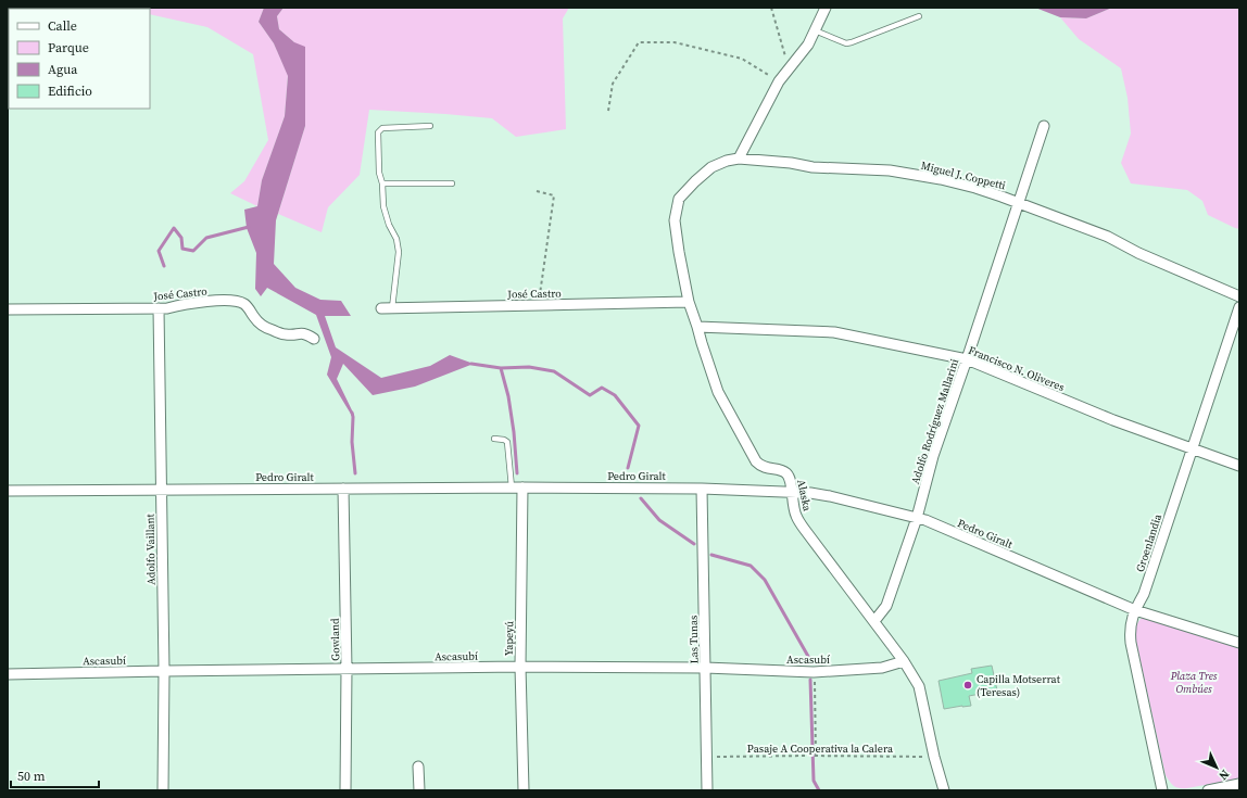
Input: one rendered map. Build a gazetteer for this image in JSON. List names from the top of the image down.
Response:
{
  "streets": {
    "street": [
      "Miguel J. Coppetti",
      "José Castro",
      "Francisco N. Oliveres",
      "Adolfo Rodríguez Mallarini",
      "Pedro Giralt",
      "Alaska",
      "Groenlandia",
      "Adolfo Vaillant",
      "Yapeyú",
      "Gowland",
      "Las Tunas",
      "Ascasubí"
    ],
    "path": ["Pasaje A Cooperativa la Calera"]
  },
  "crossings": [
    ["Miguel J. Coppetti", "Adolfo Rodríguez Mallarini"],
    ["Miguel J. Coppetti", "Alaska"],
    ["José Castro", "Alaska"],
    ["José Castro", "Adolfo Vaillant"],
    ["Francisco N. Oliveres", "Adolfo Rodríguez Mallarini"],
    ["Francisco N. Oliveres", "Alaska"],
    ["Francisco N. Oliveres", "Groenlandia"],
    ["Adolfo Rodríguez Mallarini", "Pedro Giralt"],
    ["Adolfo Rodríguez Mallarini", "Alaska"],
    ["Pedro Giralt", "Alaska"],
    ["Pedro Giralt", "Groenlandia"],
    ["Pedro Giralt", "Adolfo Vaillant"],
    ["Pedro Giralt", "Yapeyú"],
    ["Pedro Giralt", "Gowland"],
    ["Pedro Giralt", "Las Tunas"],
    ["Alaska", "Ascasubí"],
    ["Alaska", "Pasaje A Cooperativa la Calera"],
    ["Adolfo Vaillant", "Ascasubí"],
    ["Yapeyú", "Ascasubí"],
    ["Gowland", "Ascasubí"],
    ["Las Tunas", "Ascasubí"],
    ["Las Tunas", "Pasaje A Cooperativa la Calera"]
  ],
  "parks": ["Plaza Tres Ombúes"],
  "places": ["Capilla Motserrat (Teresas)"],
  "legend": [
    "Calle",
    "Parque",
    "Agua",
    "Edificio"
  ],
  "scale_bar": "50 m",
  "north": "bottom right"
}
